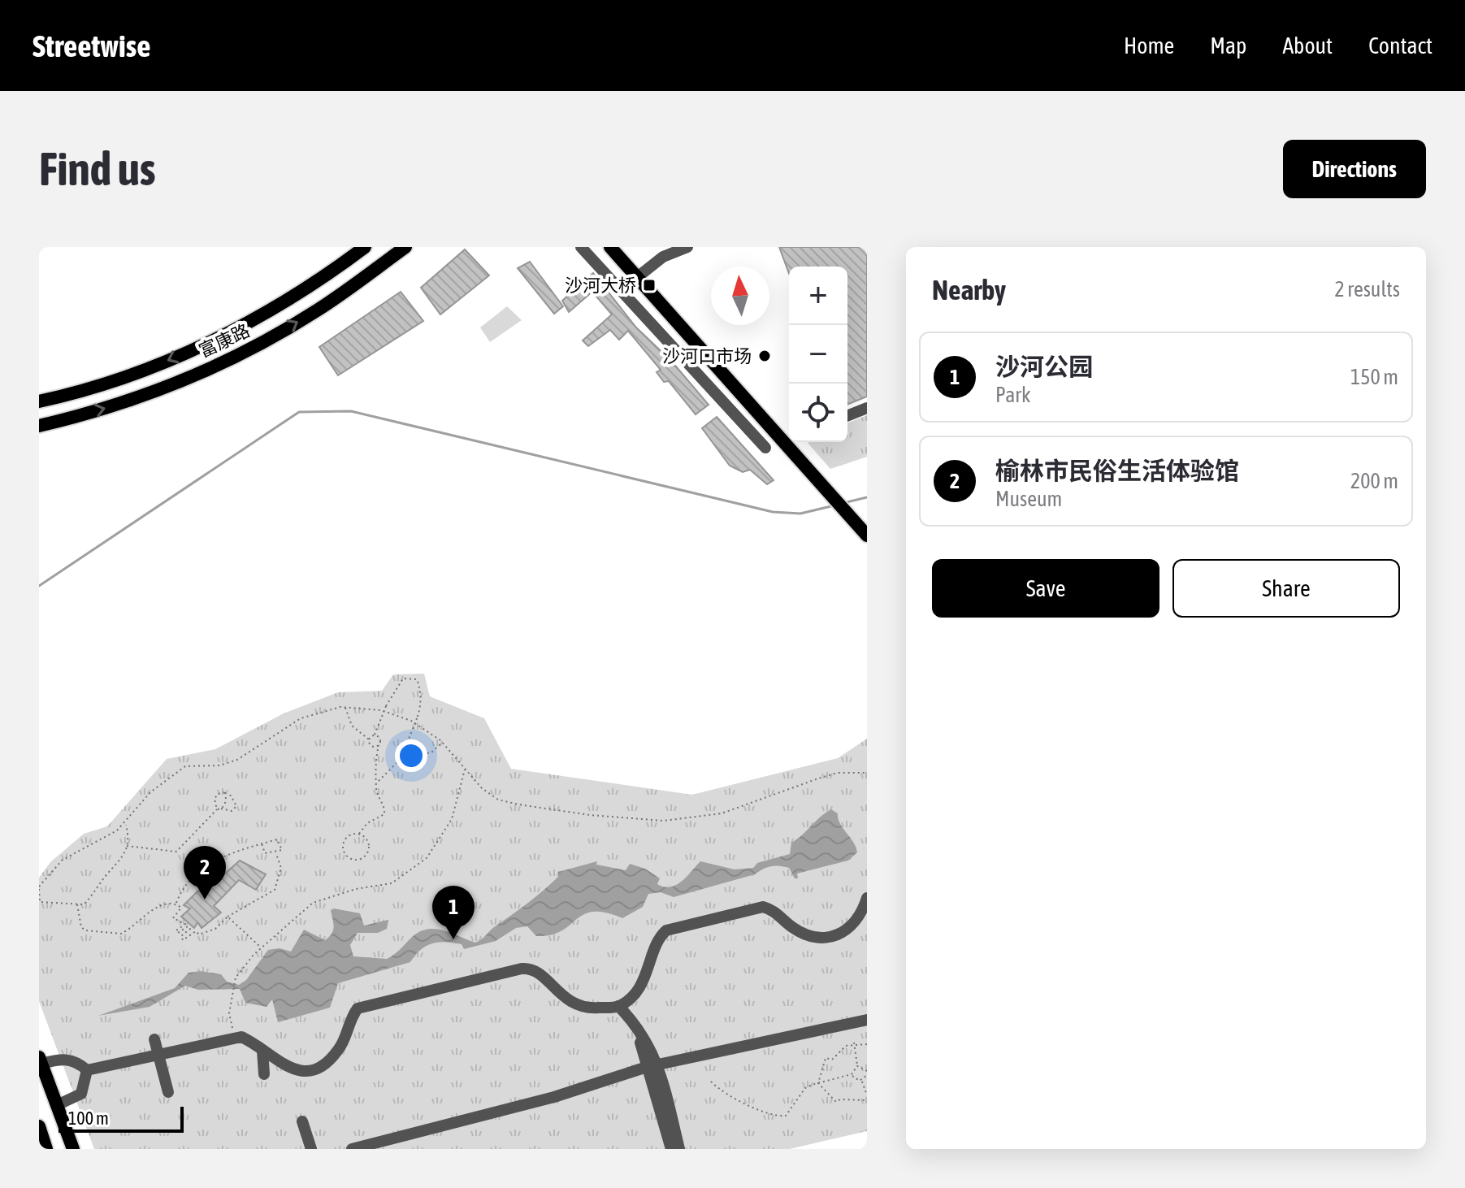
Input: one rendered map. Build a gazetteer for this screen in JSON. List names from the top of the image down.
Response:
{
  "streets": {
    "main road": ["富康路"]
  },
  "places": {
    "transit": ["沙河大桥"],
    "other": ["沙河口市场"]
  },
  "scale_bar": "100 m",
  "north": "top",
  "page": {
    "header": "Streetwise",
    "nav": [
      "Home",
      "Map",
      "About",
      "Contact"
    ],
    "buttons": [
      "Directions",
      ["Save", "Share"]
    ],
    "title": "Find us",
    "heading": ["Nearby", "2 results"],
    "map_buttons": ["+", "−"],
    "list": [
      {
        "mark": "1",
        "name": "沙河公园",
        "note": "Park",
        "value": "150 m"
      },
      {
        "mark": "2",
        "name": "榆林市民俗生活体验馆",
        "note": "Museum",
        "value": "200 m"
      }
    ],
    "pins": ["2", "1"],
    "scale": "100 m"
  }
}
